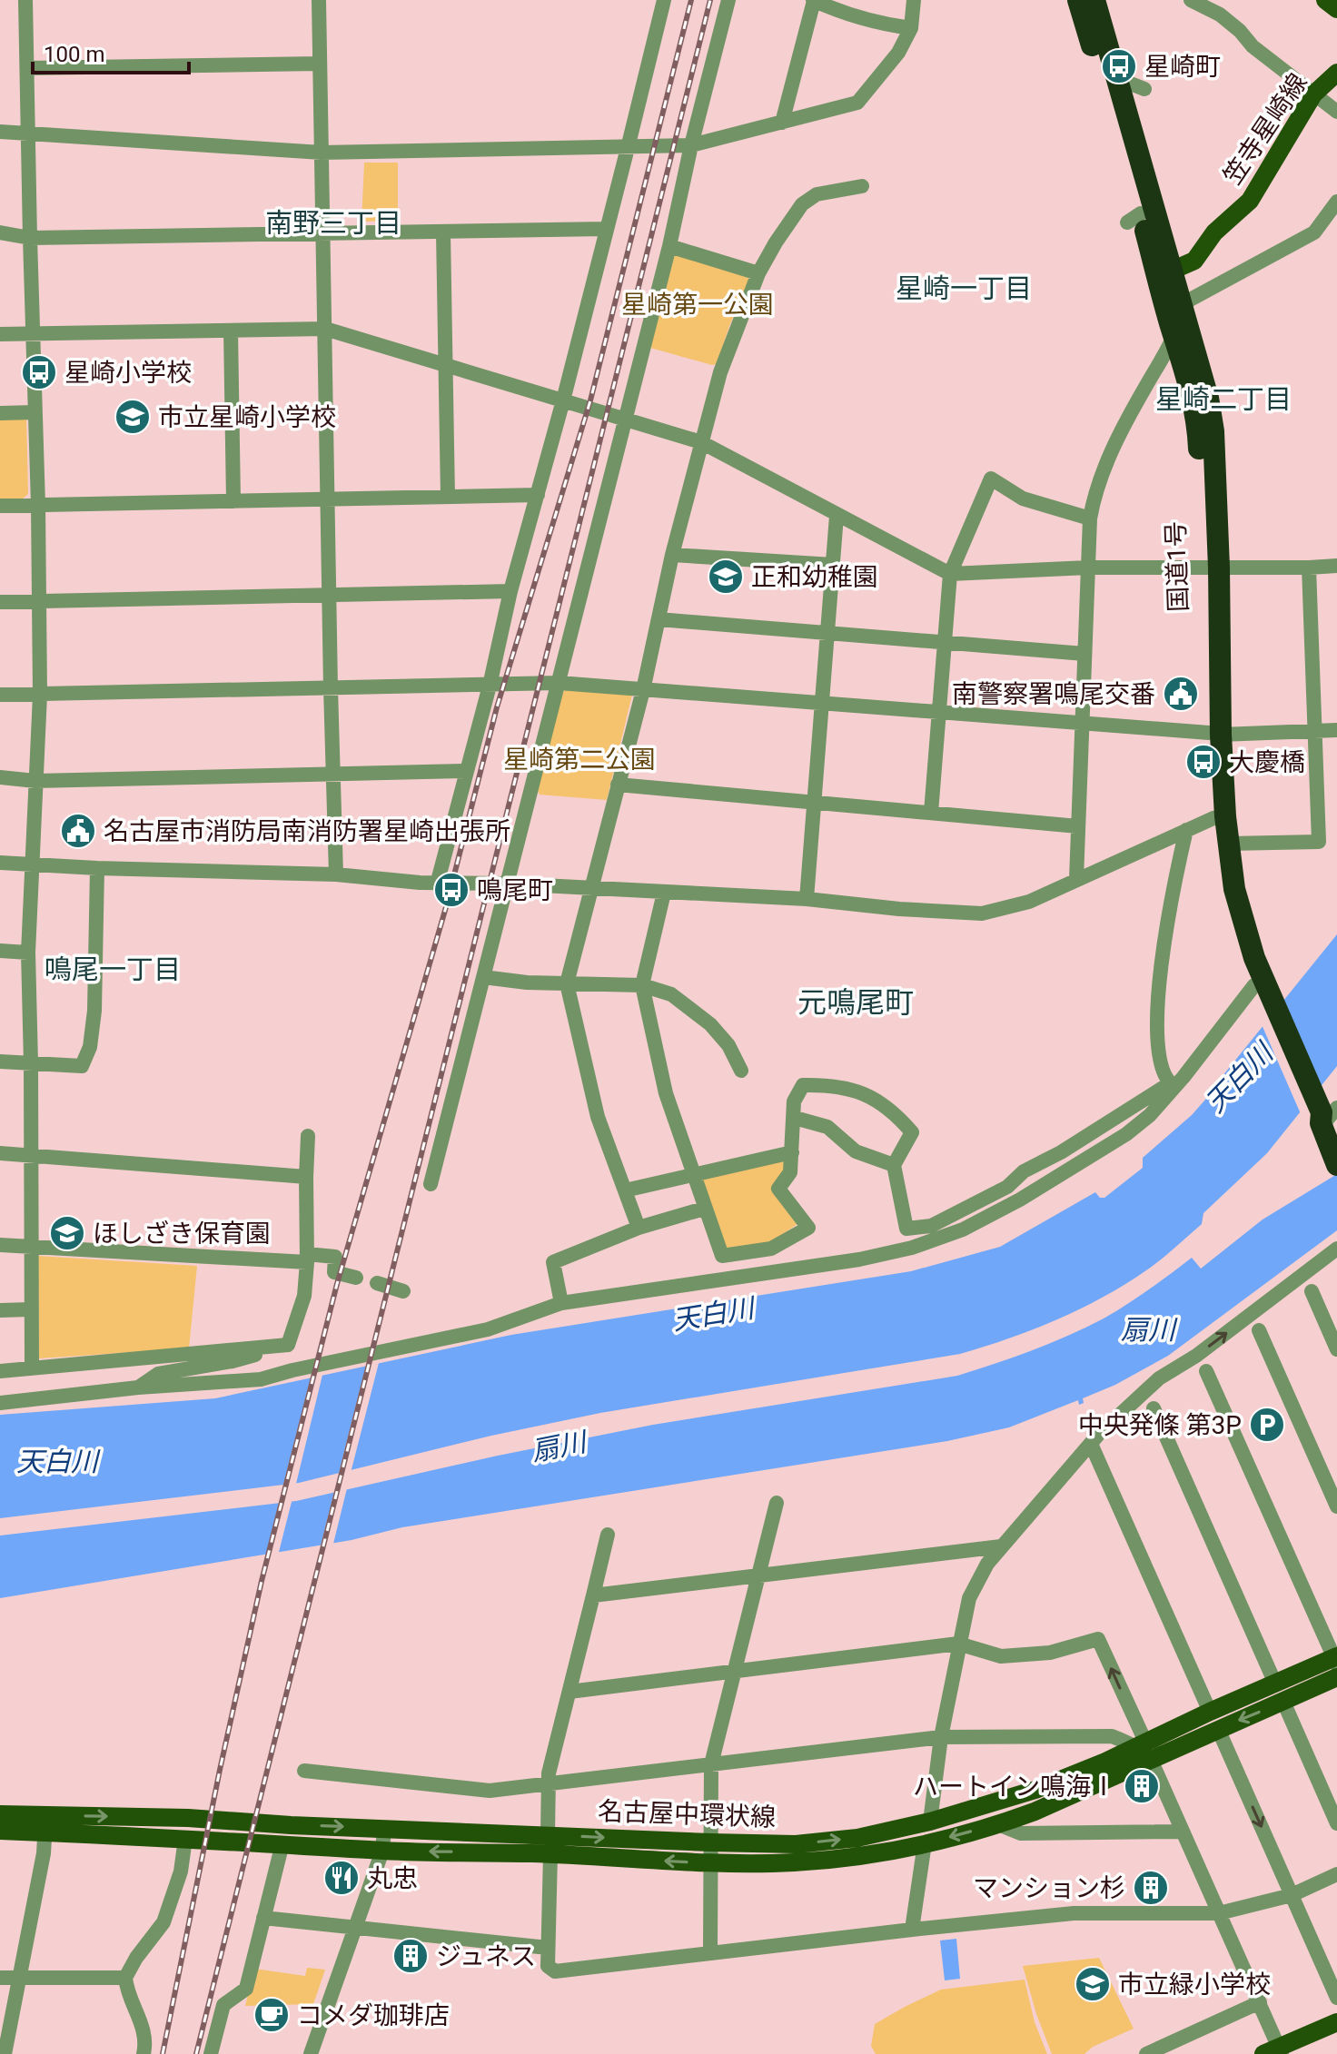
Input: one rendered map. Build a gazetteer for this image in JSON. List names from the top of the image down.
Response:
{
  "streets": {
    "highway": ["国道1号"],
    "main road": ["笠寺星崎線", "名古屋中環状線"]
  },
  "crossings": [
    ["笠寺星崎線", "国道1号"]
  ],
  "districts": [
    "南野三丁目",
    "星崎一丁目",
    "星崎二丁目",
    "鳴尾一丁目",
    "元鳴尾町"
  ],
  "water": ["天白川", "扇川"],
  "parks": ["星崎第一公園", "星崎第二公園"],
  "places": {
    "bus stop": [
      "星崎町",
      "星崎小学校",
      "大慶橋",
      "鳴尾町"
    ],
    "school or university": [
      "市立星崎小学校",
      "正和幼稚園",
      "ほしざき保育園",
      "市立緑小学校"
    ],
    "public building": ["南警察署鳴尾交番", "名古屋市消防局南消防署星崎出張所"],
    "parking": ["中央発條 第3P"],
    "building": ["ハートイン鳴海Ⅰ", "マンション杉", "ジュネス"],
    "restaurant": ["丸忠"],
    "cafe": ["コメダ珈琲店"]
  },
  "scale_bar": "100 m"
}
